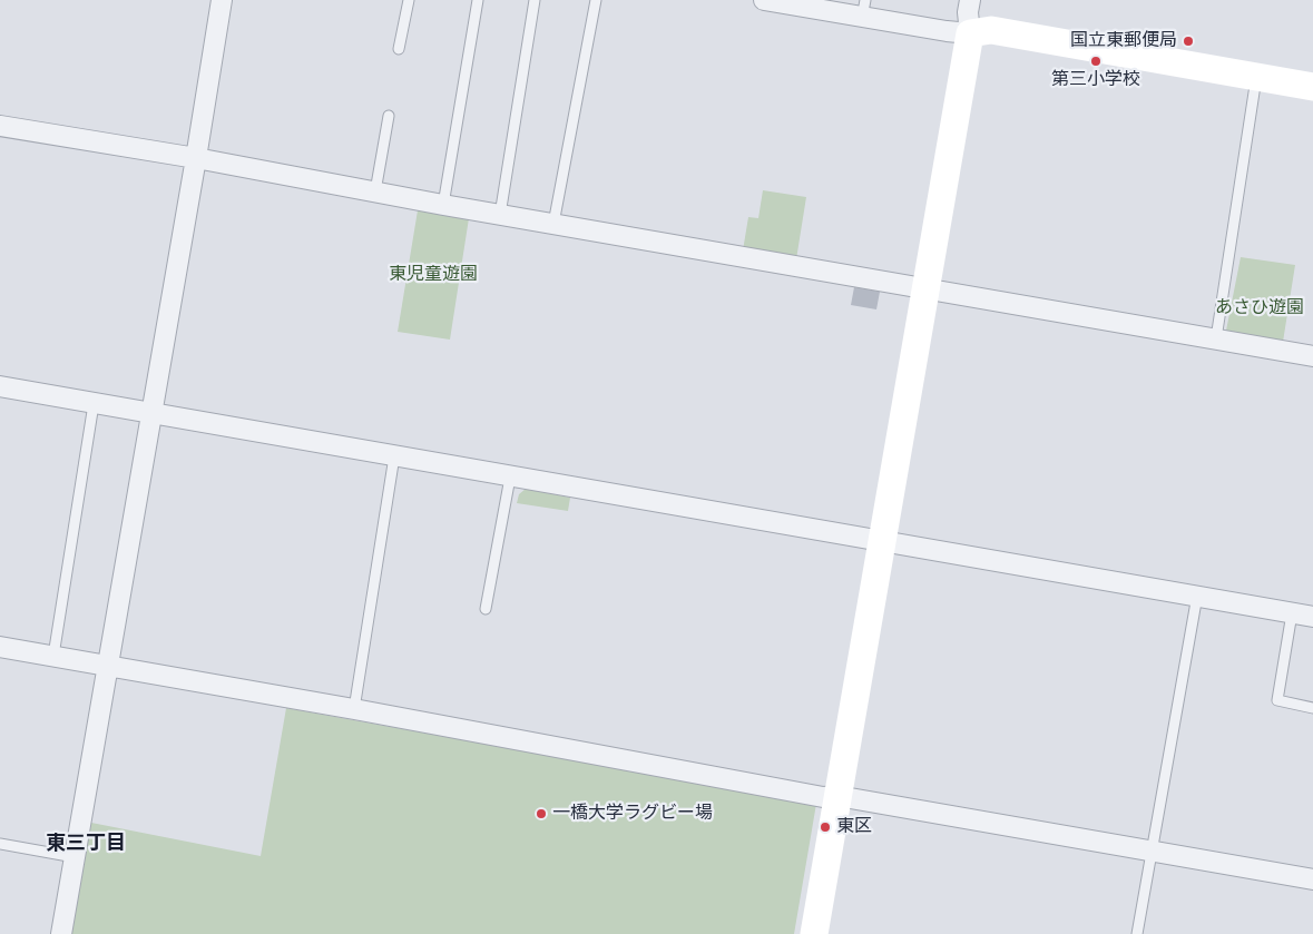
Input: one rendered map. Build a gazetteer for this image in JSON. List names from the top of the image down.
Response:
{
  "districts": ["東三丁目"],
  "parks": ["東児童遊園", "あさひ遊園"],
  "places": [
    "国立東郵便局",
    "第三小学校",
    "一橋大学ラグビー場",
    "東区"
  ]
}
